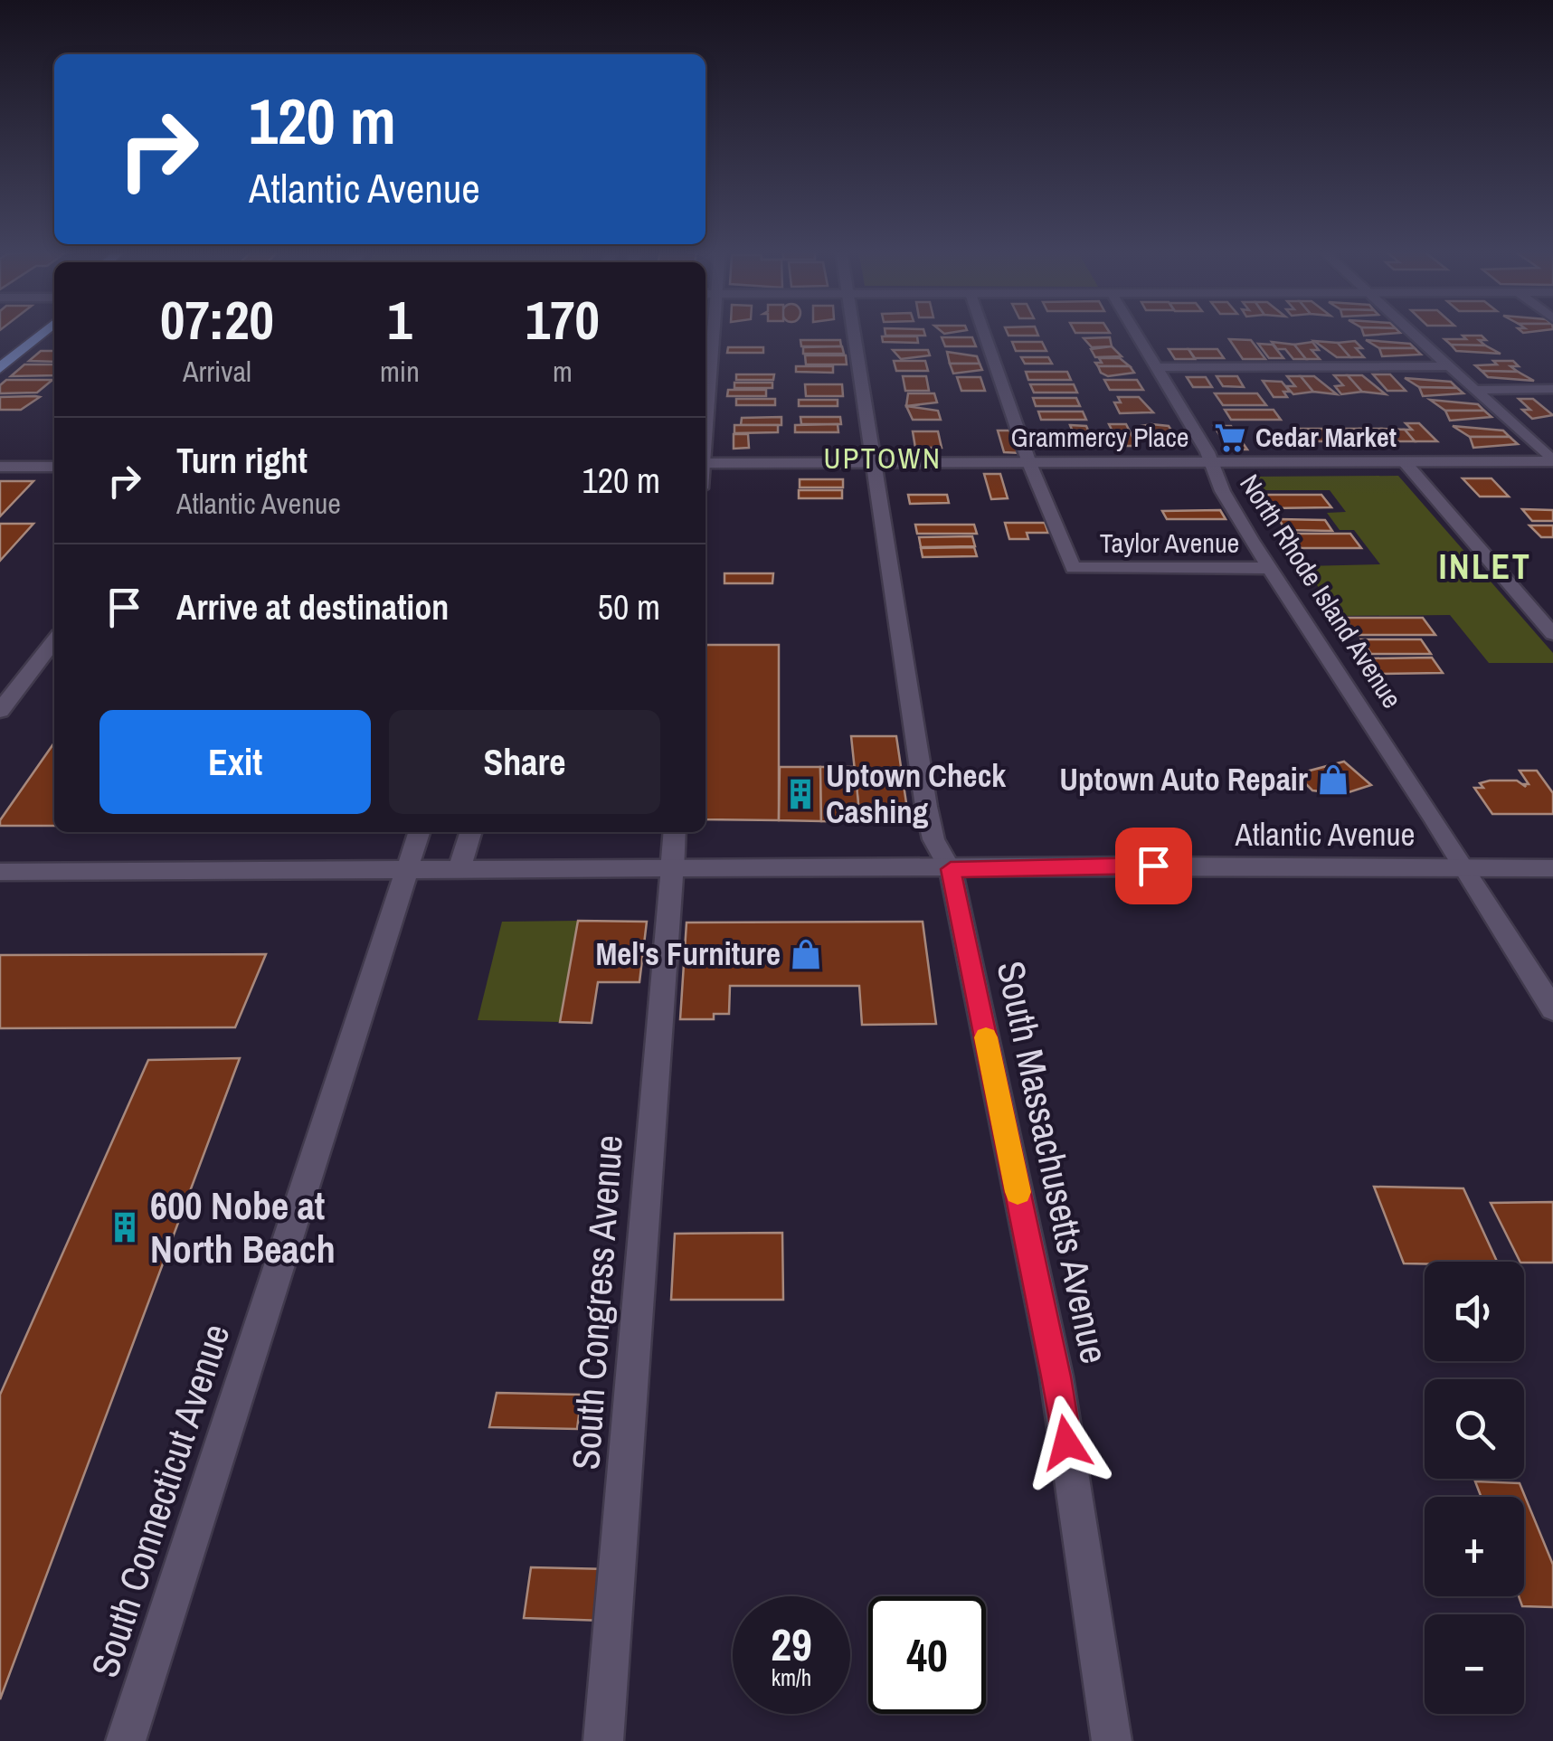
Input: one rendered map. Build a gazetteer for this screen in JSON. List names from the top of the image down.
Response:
{
  "streets": {
    "street": [
      "Grammercy Place",
      "Taylor Avenue",
      "North Rhode Island Avenue",
      "Atlantic Avenue",
      "South Massachusetts Avenue",
      "South Congress Avenue",
      "South Connecticut Avenue"
    ]
  },
  "crossings": [
    ["Grammercy Place", "Taylor Avenue"],
    ["Grammercy Place", "North Rhode Island Avenue"],
    ["Grammercy Place", "South Massachusetts Avenue"],
    ["Taylor Avenue", "North Rhode Island Avenue"],
    ["North Rhode Island Avenue", "Atlantic Avenue"],
    ["Atlantic Avenue", "South Massachusetts Avenue"],
    ["Atlantic Avenue", "South Congress Avenue"],
    ["Atlantic Avenue", "South Connecticut Avenue"]
  ],
  "districts": ["UPTOWN", "INLET"],
  "places": {
    "supermarket": ["Cedar Market"],
    "shop": ["Uptown Auto Repair", "Mel's Furniture"],
    "building": ["Uptown Check Cashing", "600 Nobe at North Beach"]
  },
  "page": {
    "turn": ["120 m", "Atlantic Avenue"],
    "eta": [
      "07:20",
      "Arrival",
      "1",
      "min",
      "170",
      "m"
    ],
    "list": [
      {
        "name": "Turn right",
        "note": "Atlantic Avenue",
        "value": "120 m"
      },
      {
        "name": "Arrive at destination",
        "value": "50 m"
      }
    ],
    "buttons": ["Exit", "Share"],
    "map_buttons": ["+", "−"],
    "speed": "29 km/h",
    "limit": "40"
  }
}
